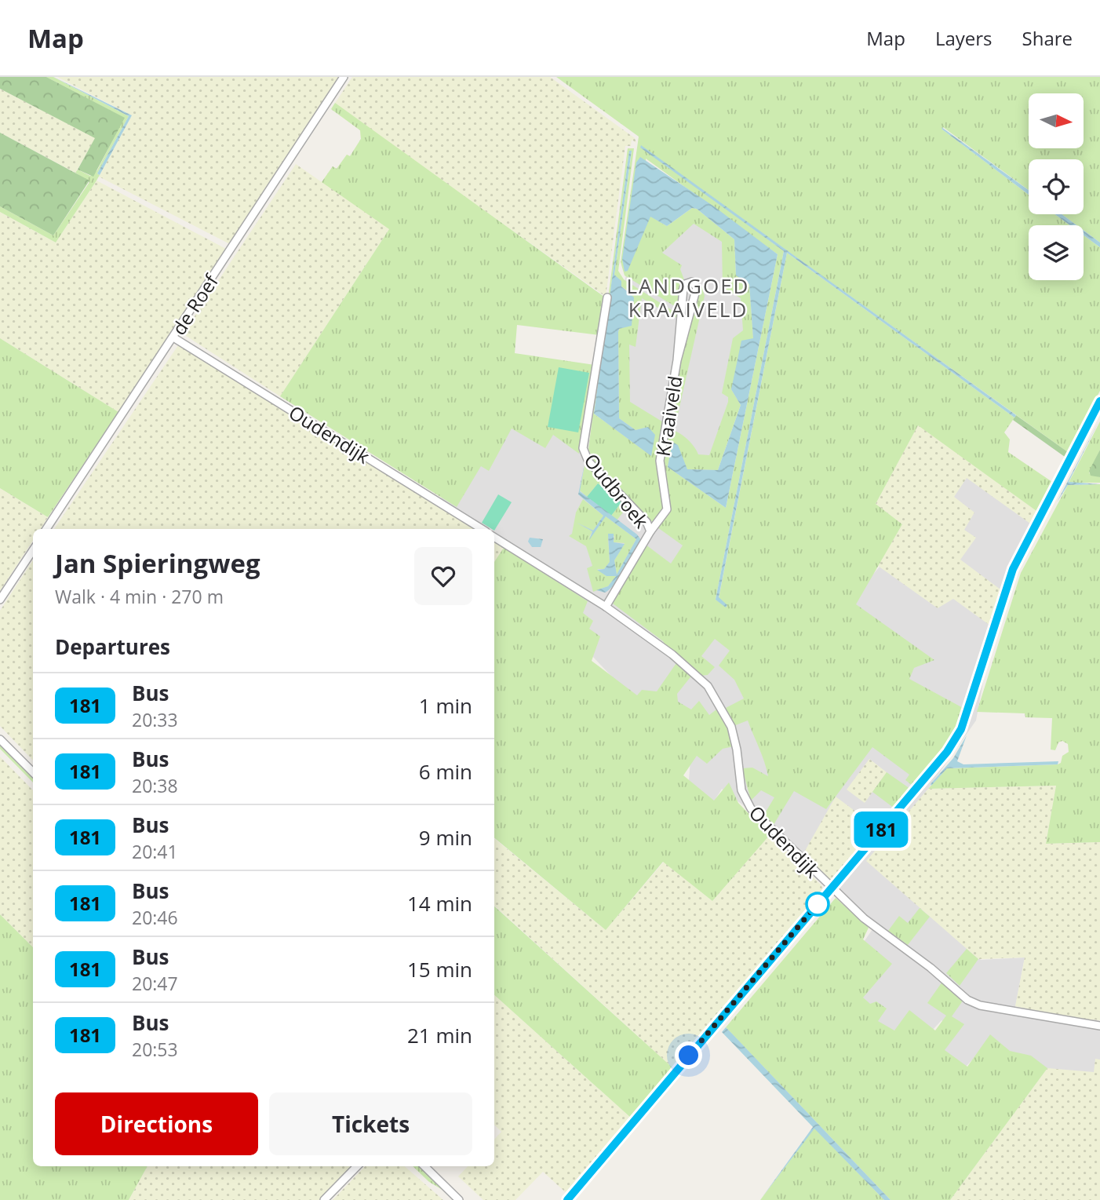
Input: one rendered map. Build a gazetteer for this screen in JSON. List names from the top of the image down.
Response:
{
  "streets": {
    "street": [
      "de Roef",
      "Kraaiveld",
      "Oudendijk",
      "Oudbroek"
    ]
  },
  "crossings": [
    ["de Roef", "Oudendijk"],
    ["Kraaiveld", "Oudbroek"],
    ["Oudendijk", "Oudbroek"]
  ],
  "districts": ["LANDGOED KRAAIVELD"],
  "lines": ["bus line 181"],
  "north": "right",
  "page": {
    "header": "Map",
    "nav": ["Map", "Layers", "Share"],
    "on_map": "181",
    "heading": [
      ["Jan Spieringweg", "Walk · 4 min · 270 m"],
      "Departures"
    ],
    "list": [
      {
        "mark": "181",
        "name": "Bus",
        "note": "20:33",
        "value": "1 min"
      },
      {
        "mark": "181",
        "name": "Bus",
        "note": "20:38",
        "value": "6 min"
      },
      {
        "mark": "181",
        "name": "Bus",
        "note": "20:41",
        "value": "9 min"
      },
      {
        "mark": "181",
        "name": "Bus",
        "note": "20:46",
        "value": "14 min"
      },
      {
        "mark": "181",
        "name": "Bus",
        "note": "20:47",
        "value": "15 min"
      },
      {
        "mark": "181",
        "name": "Bus",
        "note": "20:53",
        "value": "21 min"
      }
    ],
    "buttons": ["Directions", "Tickets"]
  }
}
